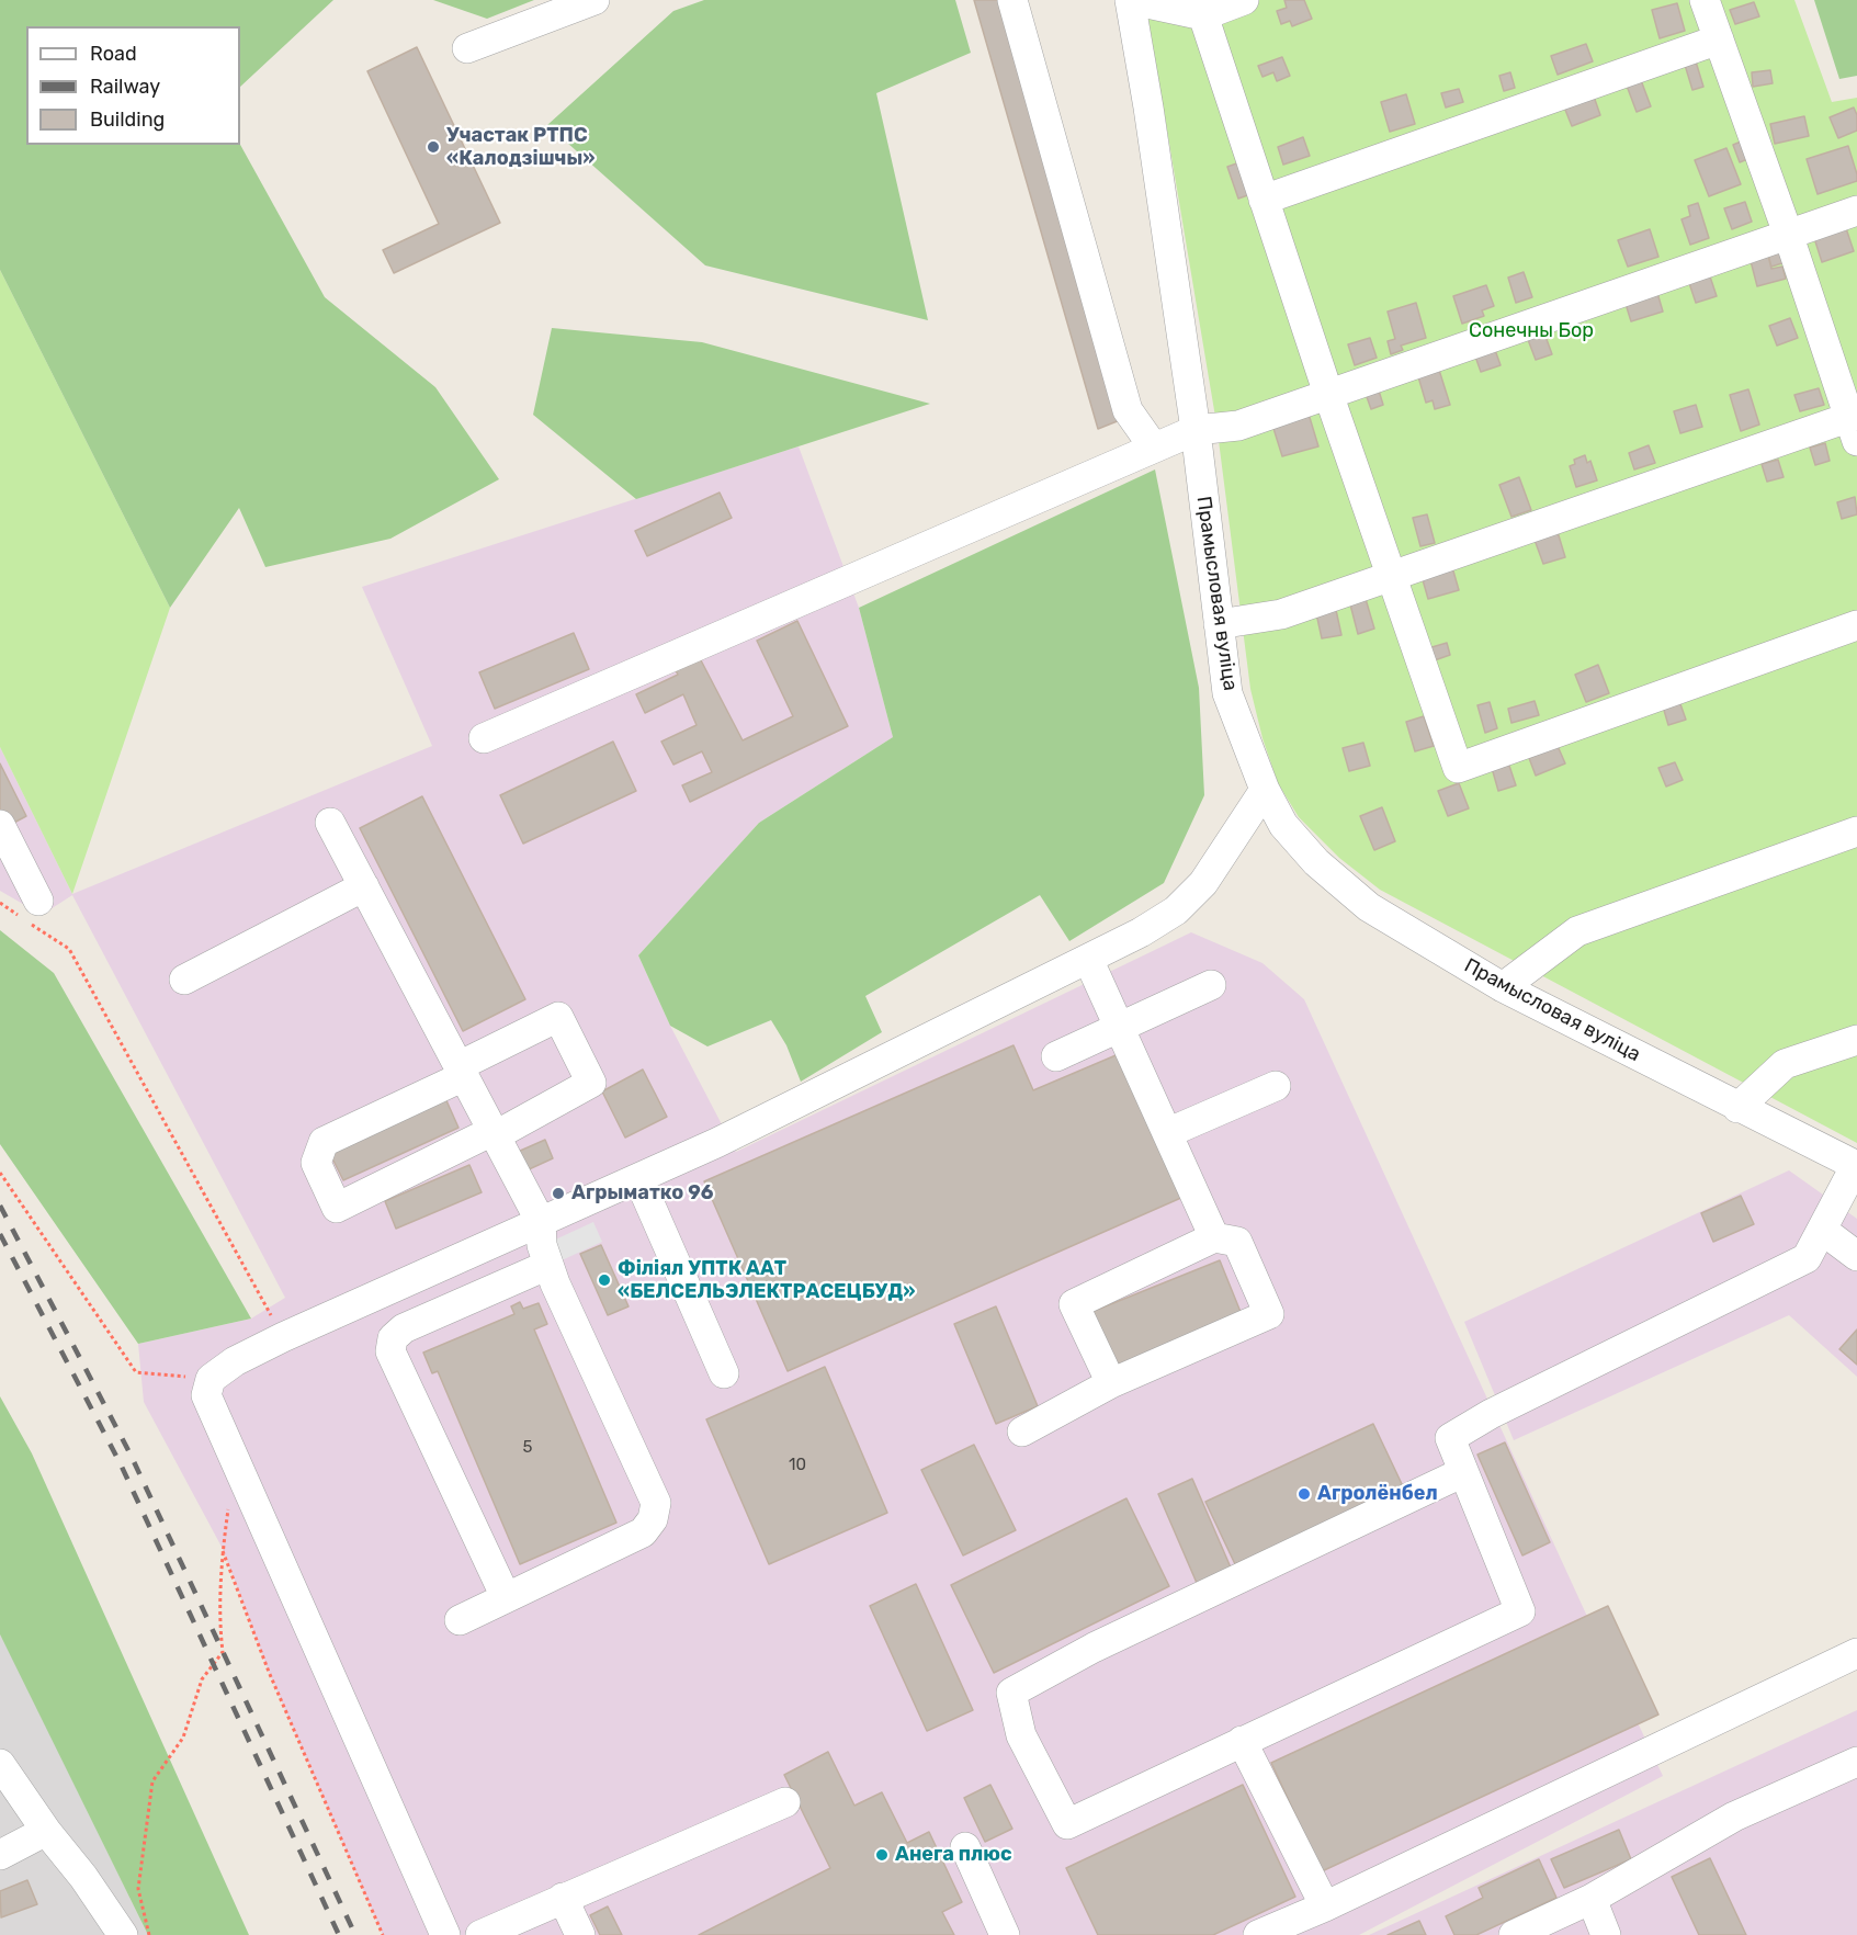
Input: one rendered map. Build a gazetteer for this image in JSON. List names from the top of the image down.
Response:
{
  "streets": {
    "street": ["Прамысловая вуліца"]
  },
  "parks": ["Сонечны Бор"],
  "places": [
    "Участак РТПС «Калодзішчы»",
    "Агрыматко 96",
    "Філіял УПТК ААТ «БЕЛСЕЛЬЭЛЕКТРАСЕЦБУД»",
    "Агролёнбел",
    "Анега плюс"
  ],
  "house_numbers": ["5", "10"],
  "legend": ["Road", "Railway", "Building"]
}
